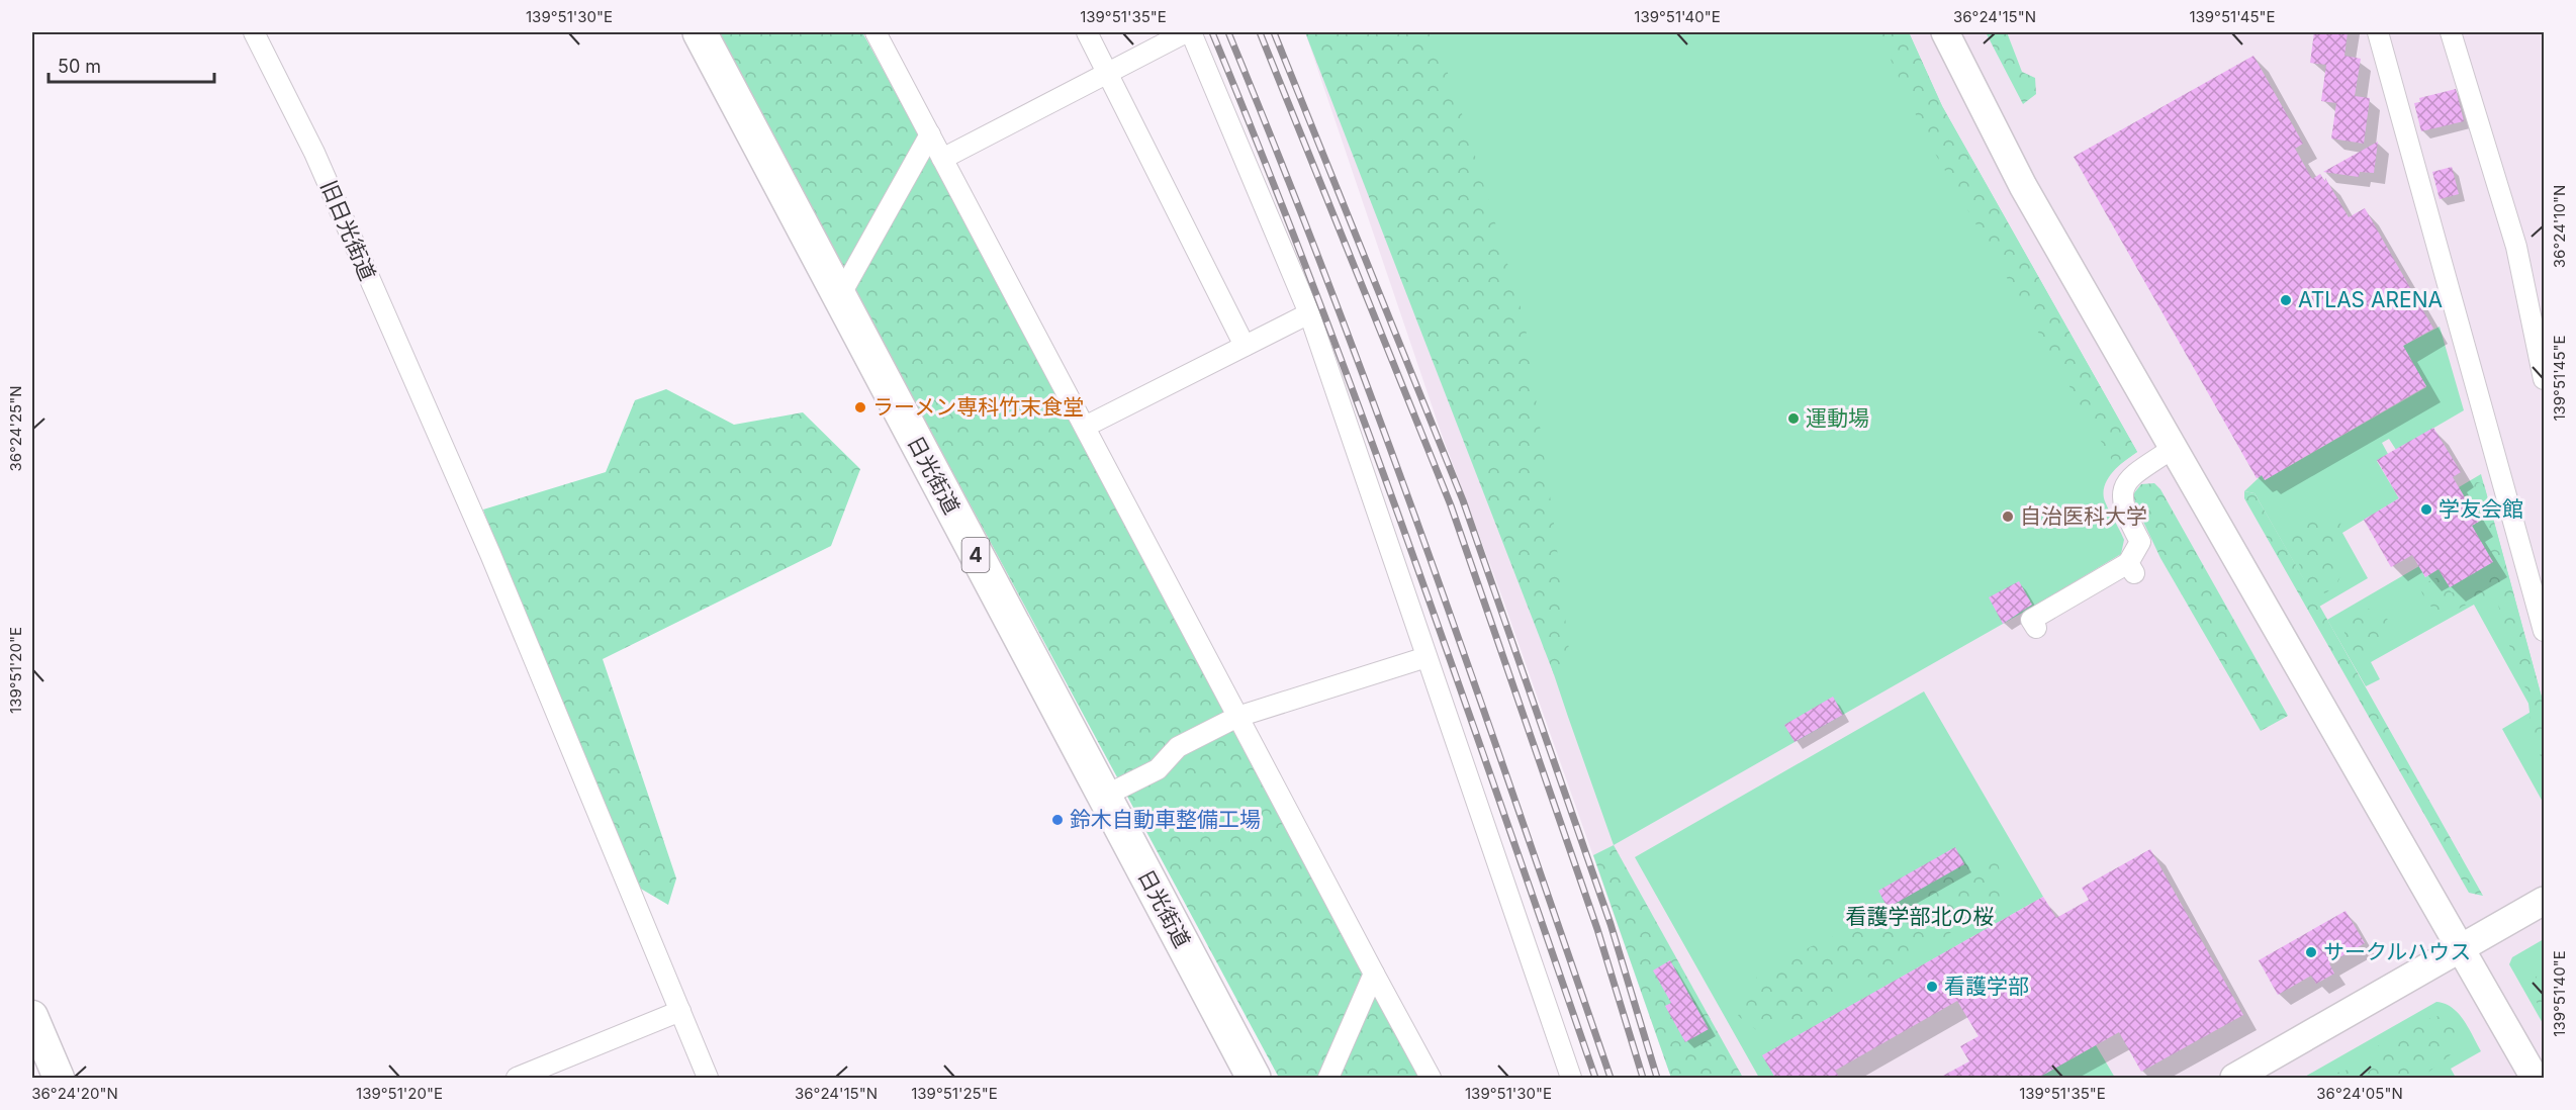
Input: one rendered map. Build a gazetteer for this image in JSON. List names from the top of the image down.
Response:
{
  "streets": {
    "highway": ["日光街道", "4"],
    "street": ["旧日光街道"]
  },
  "parks": ["看護学部北の桜"],
  "places": [
    "ATLAS ARENA",
    "ラーメン専科竹末食堂",
    "運動場",
    "学友会館",
    "自治医科大学",
    "鈴木自動車整備工場",
    "サークルハウス",
    "看護学部"
  ],
  "scale_bar": "50 m",
  "coordinates": [
    "139°51'30\"E",
    "139°51'35\"E",
    "139°51'40\"E",
    "36°24'15\"N",
    "139°51'45\"E",
    "36°24'10\"N",
    "36°24'25\"N",
    "139°51'20\"E",
    "36°24'20\"N",
    "139°51'25\"E",
    "36°24'05\"N"
  ]
}
